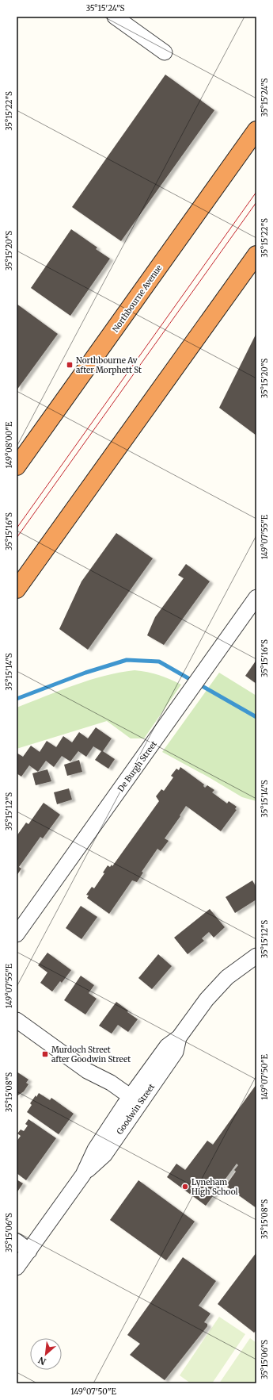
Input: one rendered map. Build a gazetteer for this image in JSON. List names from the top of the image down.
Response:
{
  "streets": {
    "highway": ["Northbourne Avenue"],
    "street": ["De Burgh Street", "Goodwin Street"]
  },
  "places": {
    "transit": ["Northbourne Av after Morphett St", "Murdoch Street after Goodwin Street"],
    "other": ["Lyneham High School"]
  },
  "north": "bottom left",
  "coordinates": [
    "35°15'24\"S",
    "35°15'22\"S",
    "35°15'20\"S",
    "149°08'00\"E",
    "35°15'16\"S",
    "149°07'55\"E",
    "35°15'14\"S",
    "35°15'12\"S",
    "149°07'50\"E",
    "35°15'08\"S",
    "35°15'06\"S"
  ]
}
